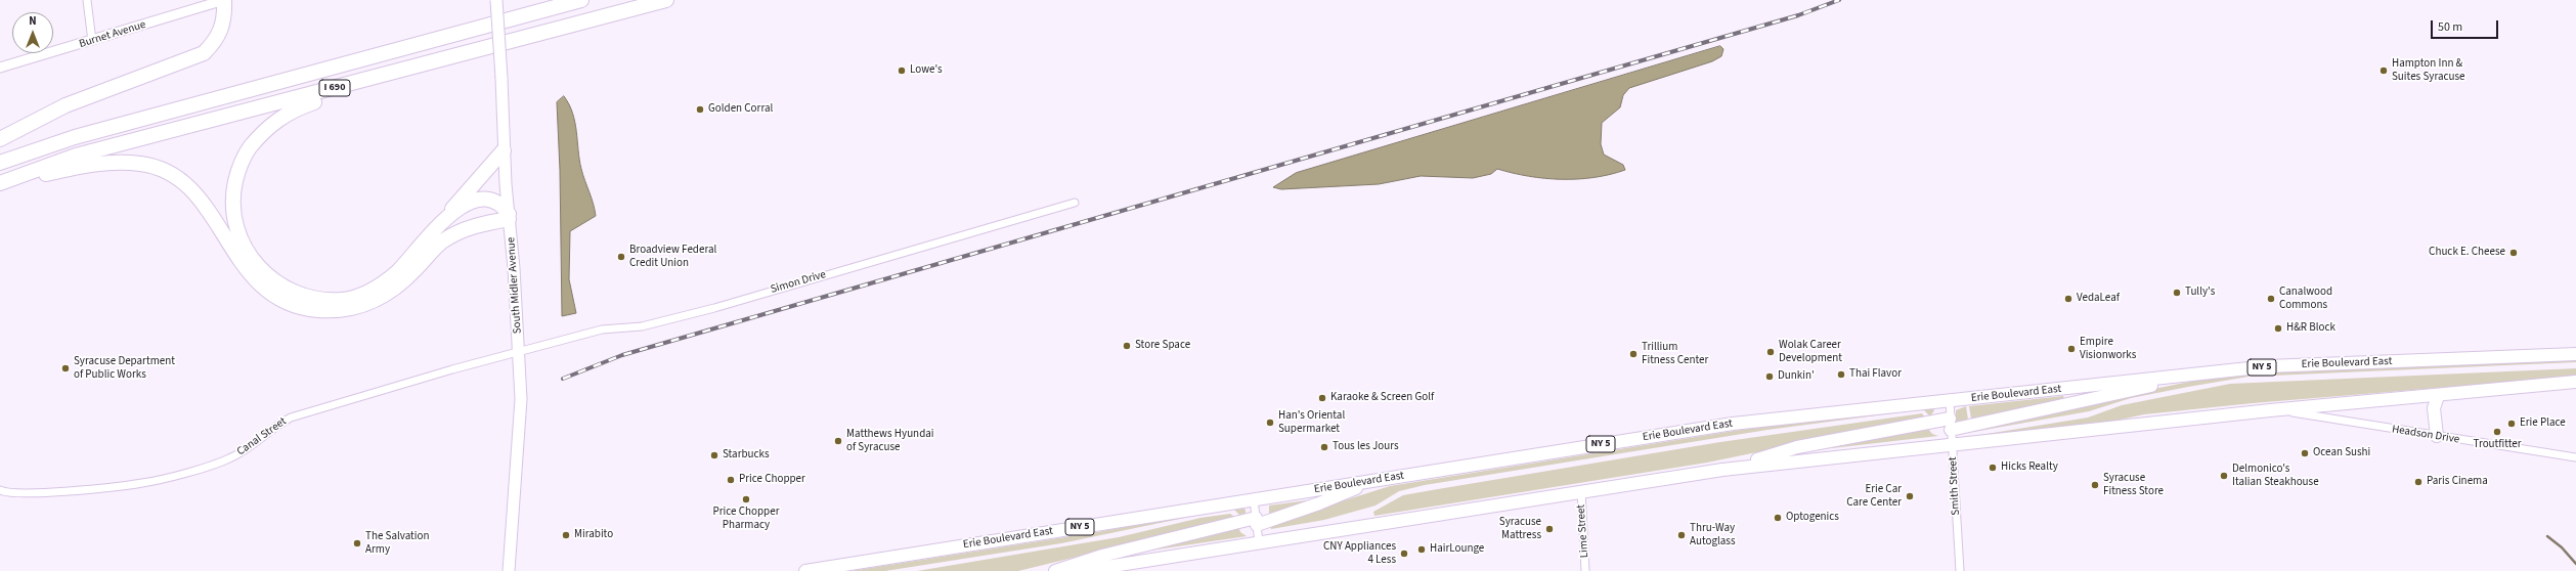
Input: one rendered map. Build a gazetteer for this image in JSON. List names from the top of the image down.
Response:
{
  "streets": {
    "highway": ["I 690"],
    "main road": ["South Midler Avenue", "Erie Boulevard East", "NY 5"],
    "street": [
      "Burnet Avenue",
      "Simon Drive",
      "Headson Drive",
      "Canal Street",
      "Smith Street",
      "Lime Street"
    ]
  },
  "crossings": [
    ["Simon Drive", "South Midler Avenue"],
    ["Simon Drive", "Canal Street"],
    ["South Midler Avenue", "Canal Street"],
    ["Erie Boulevard East", "Smith Street"]
  ],
  "places": [
    "Lowe's",
    "Hampton Inn & Suites Syracuse",
    "Golden Corral",
    "Chuck E. Cheese",
    "Broadview Federal Credit Union",
    "Tully's",
    "VedaLeaf",
    "Canalwood Commons",
    "H&R Block",
    "Store Space",
    "Empire Visionworks",
    "Wolak Career Development",
    "Trillium Fitness Center",
    "Syracuse Department of Public Works",
    "Thai Flavor",
    "Dunkin'",
    "Karaoke & Screen Golf",
    "Han's Oriental Supermarket",
    "Erie Place",
    "Troutfitter",
    "Matthews Hyundai of Syracuse",
    "Tous les Jours",
    "Ocean Sushi",
    "Starbucks",
    "Hicks Realty",
    "Delmonico's Italian Steakhouse",
    "Price Chopper",
    "Paris Cinema",
    "Syracuse Fitness Store",
    "Erie Car Care Center",
    "Price Chopper Pharmacy",
    "Optogenics",
    "Syracuse Mattress",
    "Mirabito",
    "Thru-Way Autoglass",
    "The Salvation Army",
    "HairLounge",
    "CNY Appliances 4 Less"
  ],
  "scale_bar": "50 m",
  "north": "top"
}
